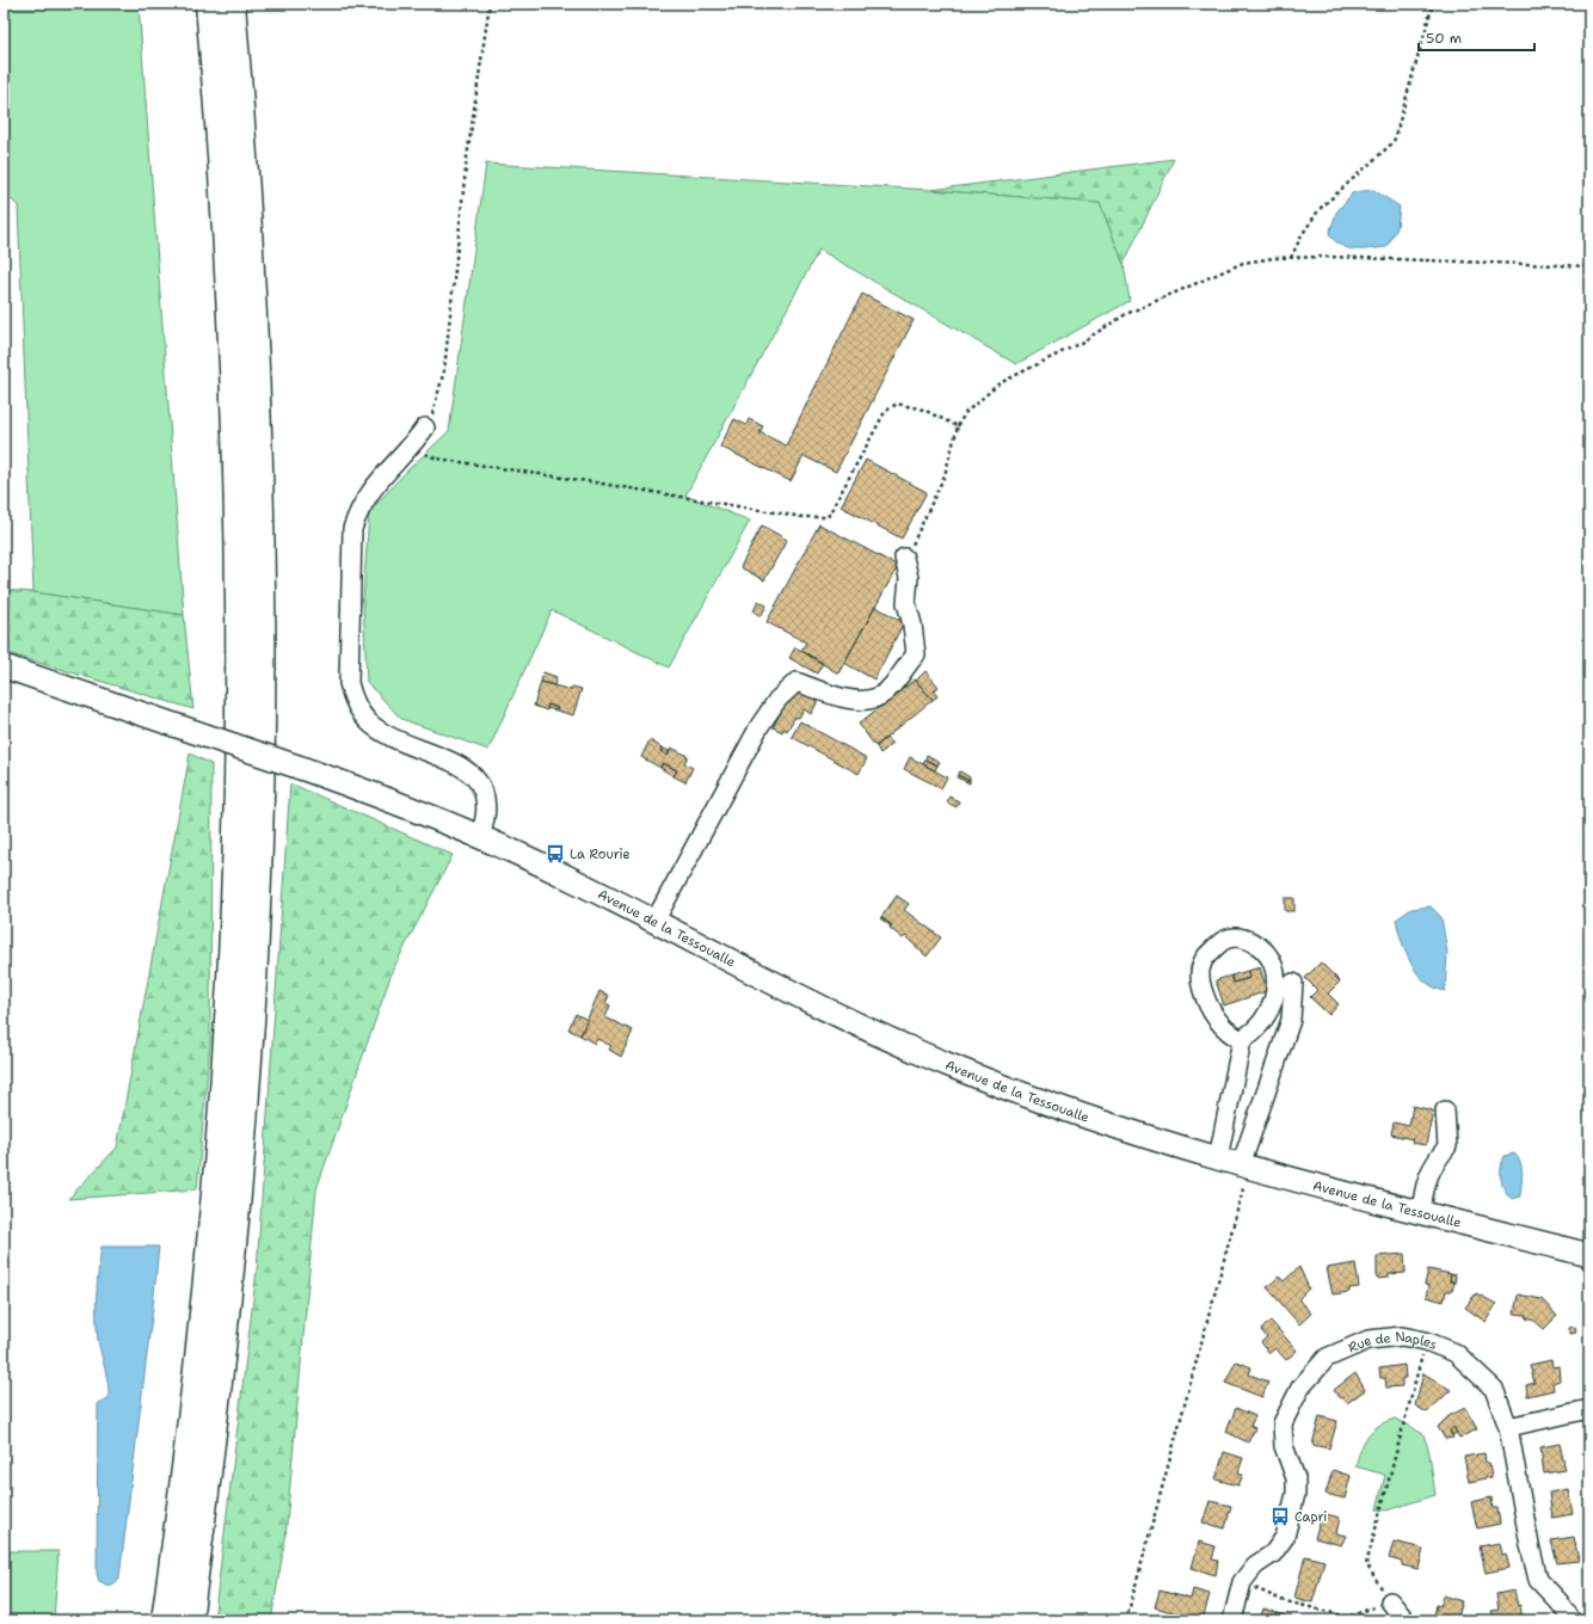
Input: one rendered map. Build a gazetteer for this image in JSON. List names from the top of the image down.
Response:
{
  "streets": {
    "main road": ["Avenue de la Tessoualle"],
    "street": ["Rue de Naples"]
  },
  "places": {
    "bus stop": ["La Rourie", "Capri"]
  },
  "scale_bar": "50 m"
}
